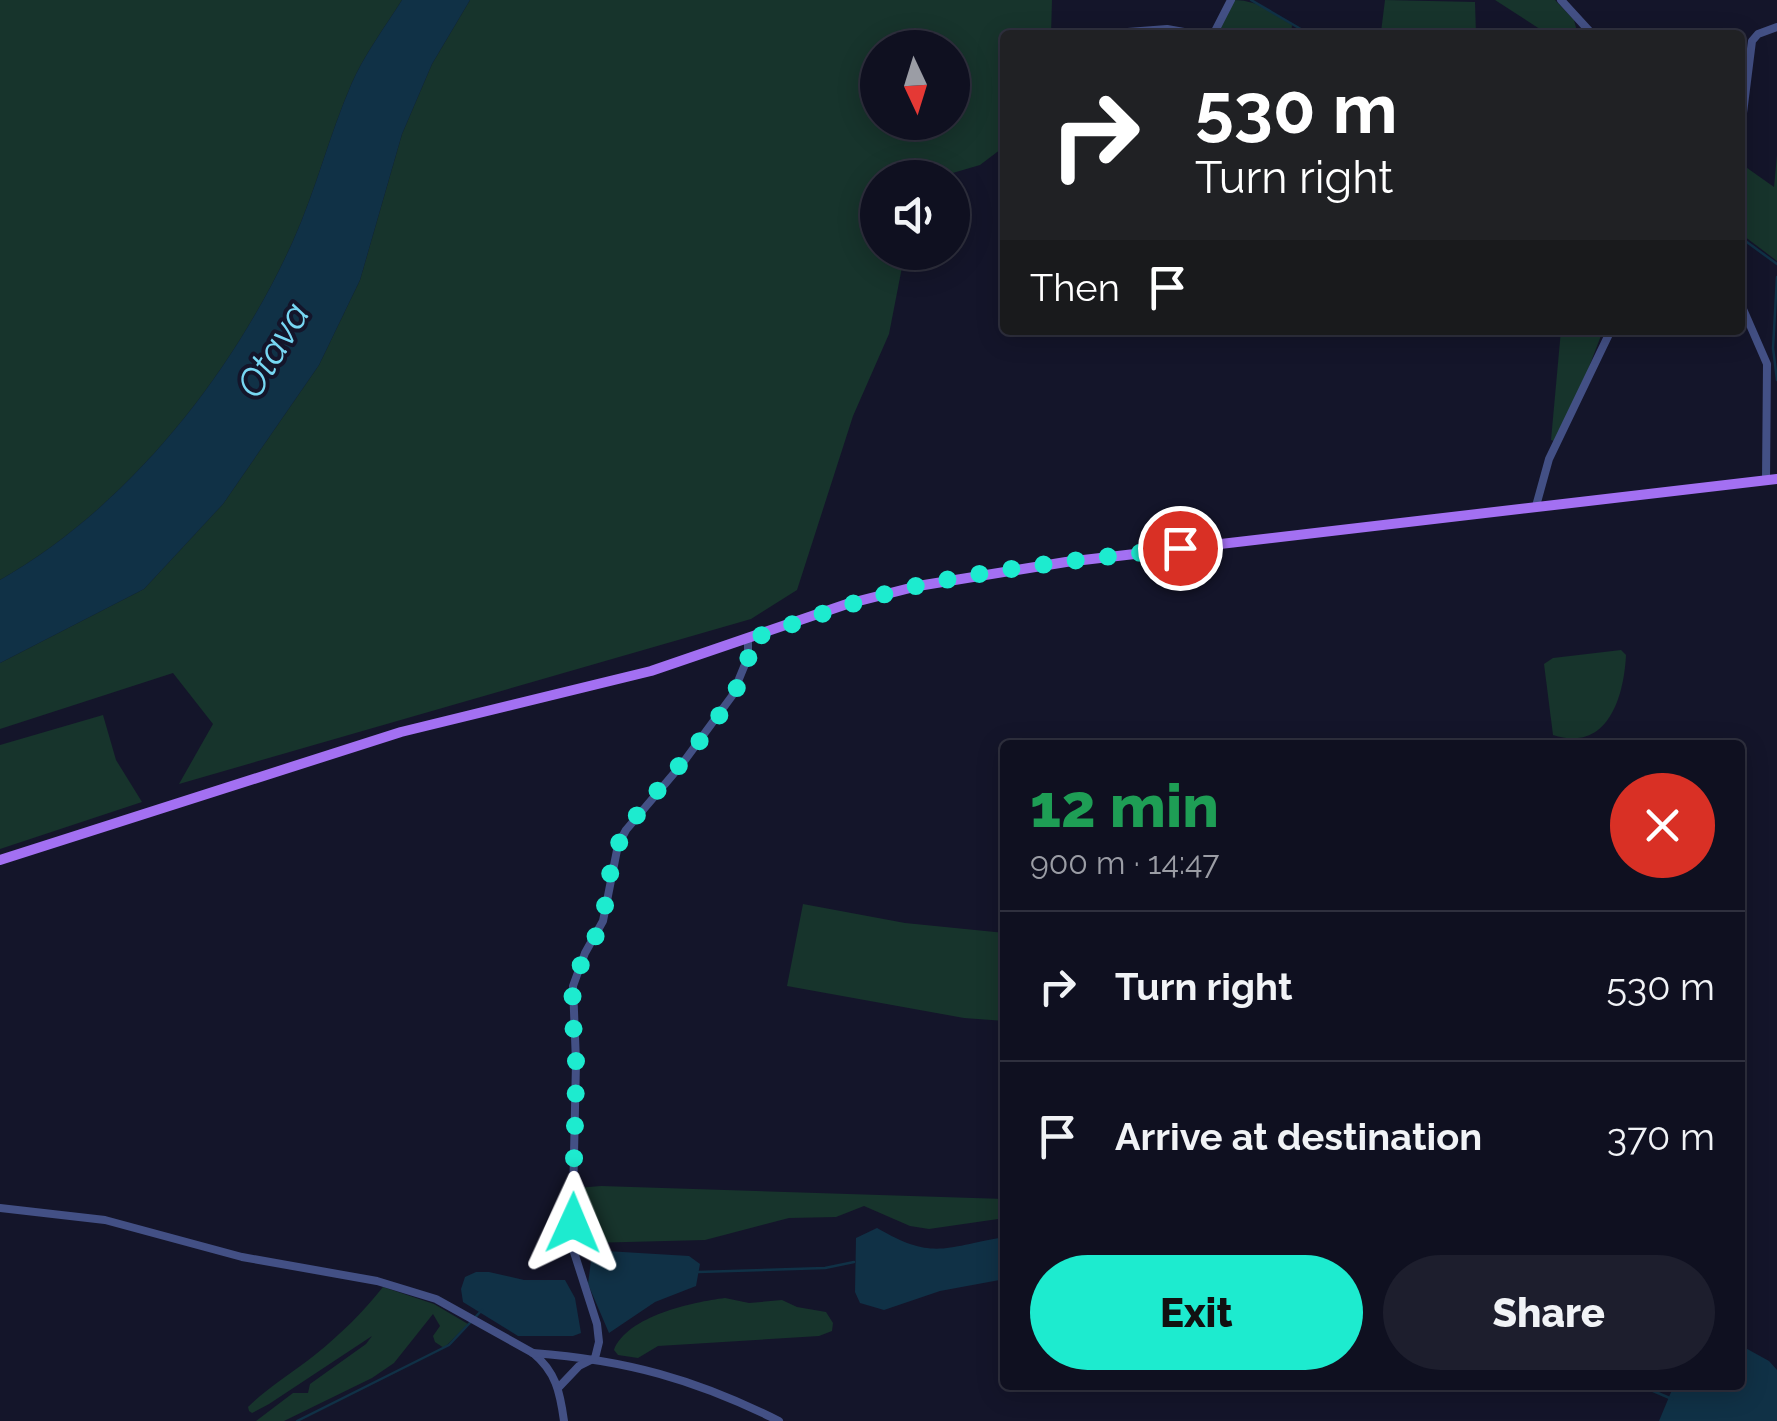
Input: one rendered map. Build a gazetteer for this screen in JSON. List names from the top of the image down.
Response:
{
  "water": ["Otava"],
  "north": "bottom",
  "page": {
    "turn": ["530 m", "Turn right"],
    "then": "Then",
    "heading": ["12 min", "900 m · 14:47"],
    "list": [
      {
        "name": "Turn right",
        "value": "530 m"
      },
      {
        "name": "Arrive at destination",
        "value": "370 m"
      }
    ],
    "buttons": ["Exit", "Share"]
  }
}
